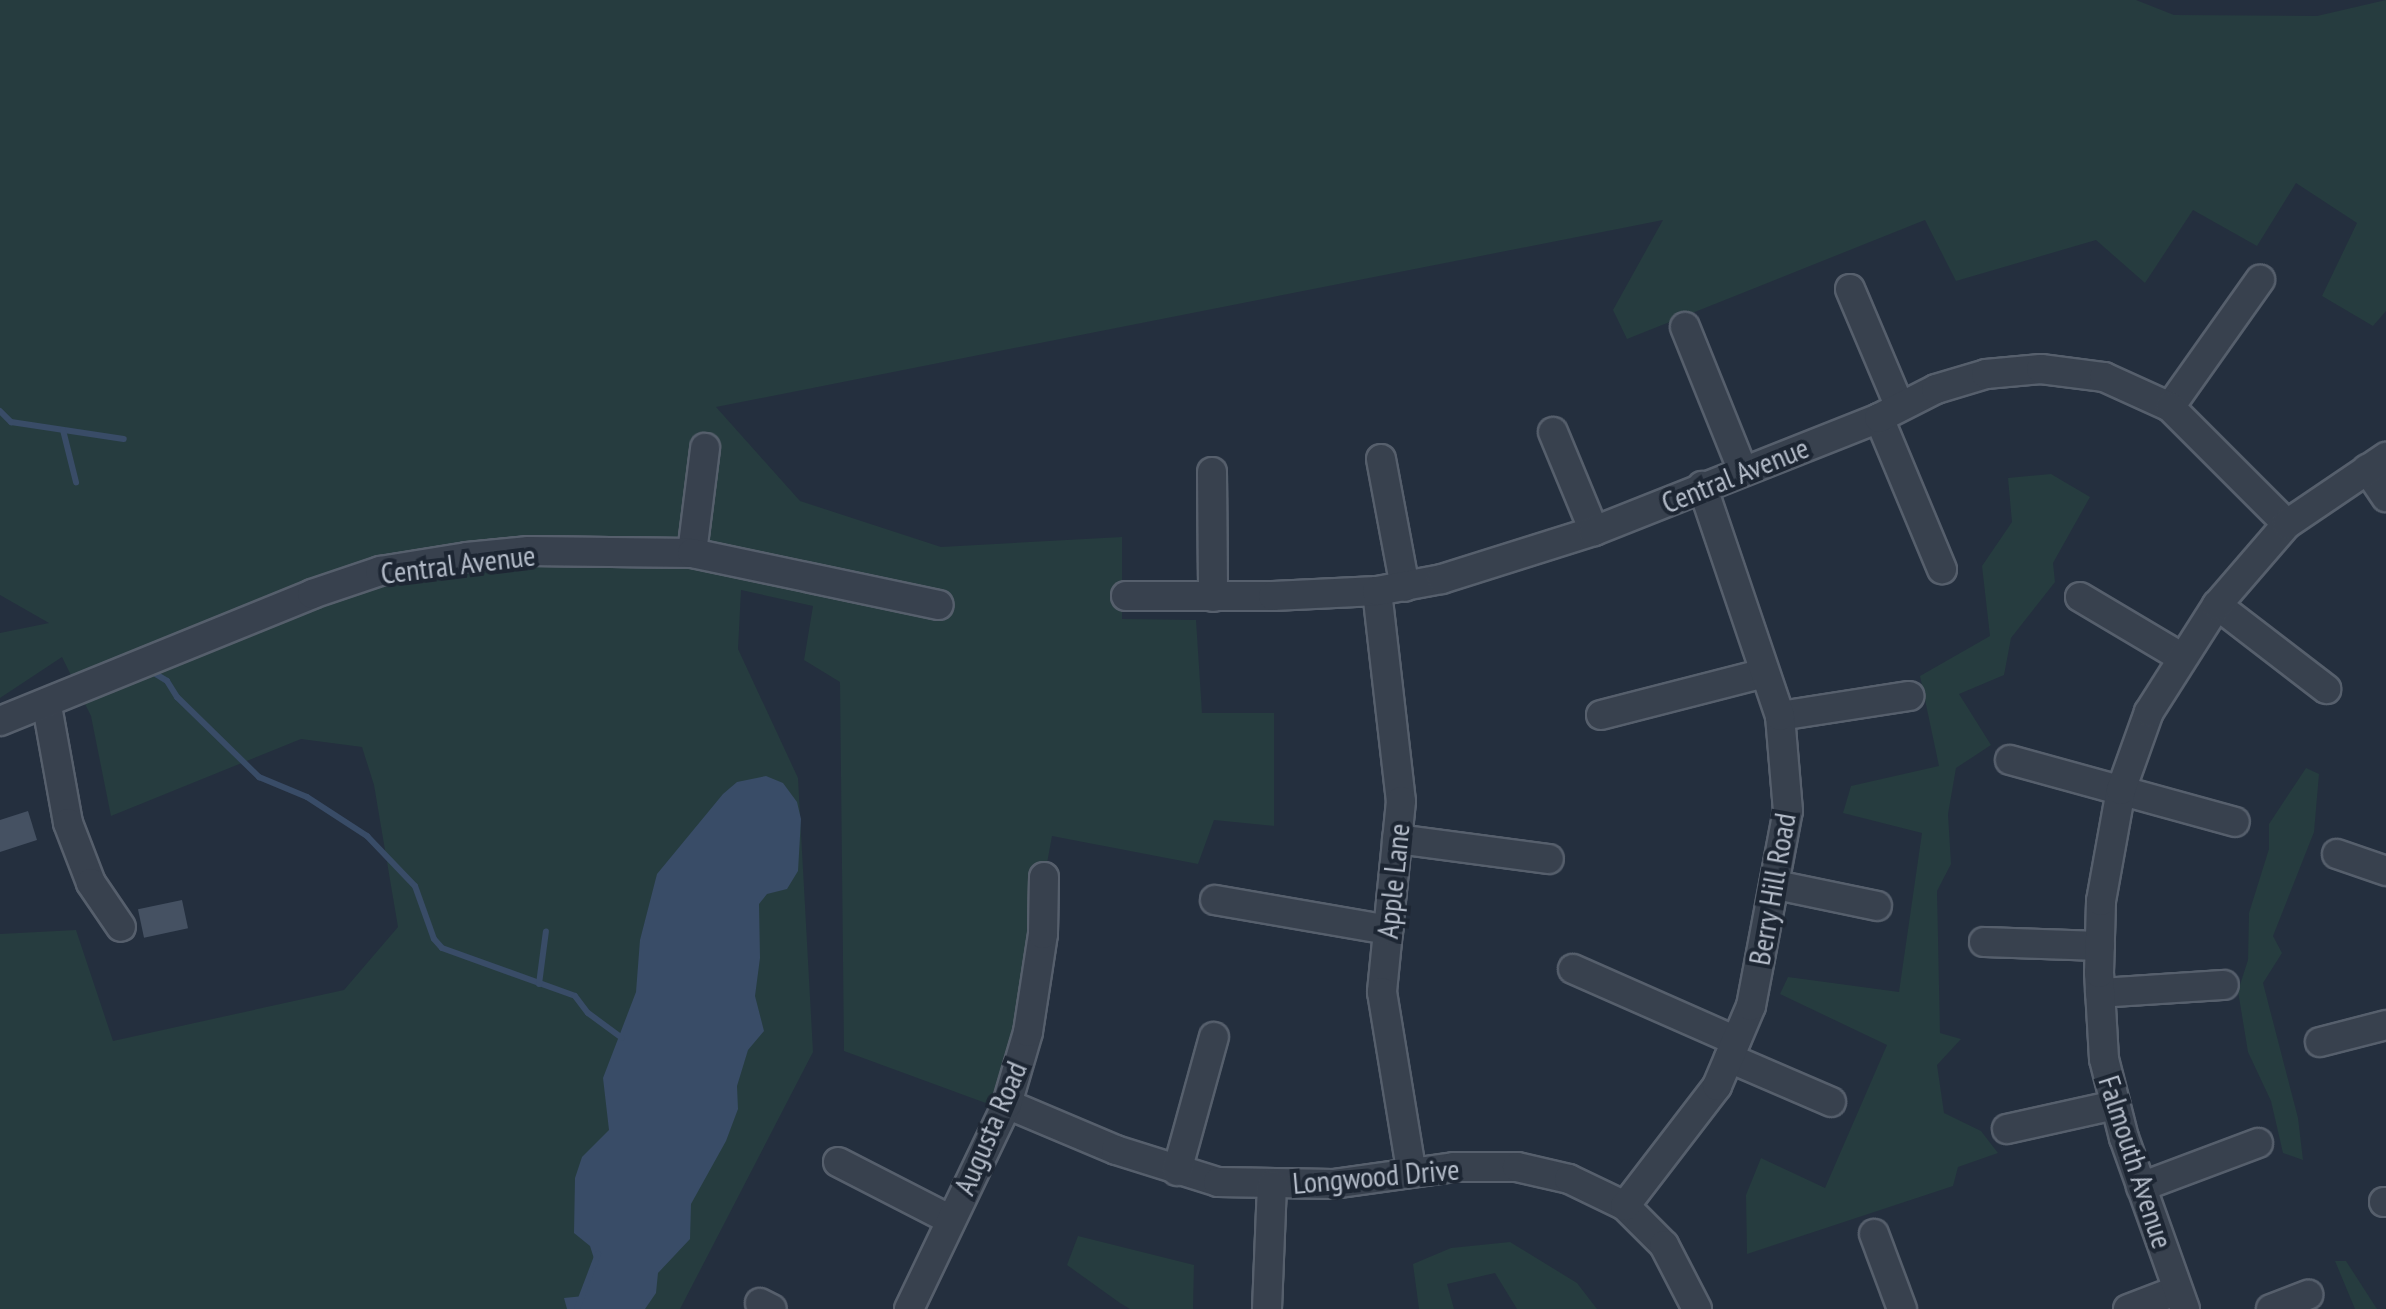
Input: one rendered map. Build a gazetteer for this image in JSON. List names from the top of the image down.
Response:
{
  "streets": {
    "street": [
      "Central Avenue",
      "Apple Lane",
      "Berry Hill Road",
      "Augusta Road",
      "Falmouth Avenue",
      "Longwood Drive"
    ]
  },
  "crossings": [
    ["Central Avenue", "Apple Lane"],
    ["Central Avenue", "Berry Hill Road"],
    ["Central Avenue", "Falmouth Avenue"],
    ["Apple Lane", "Longwood Drive"],
    ["Berry Hill Road", "Longwood Drive"],
    ["Augusta Road", "Longwood Drive"]
  ]
}
